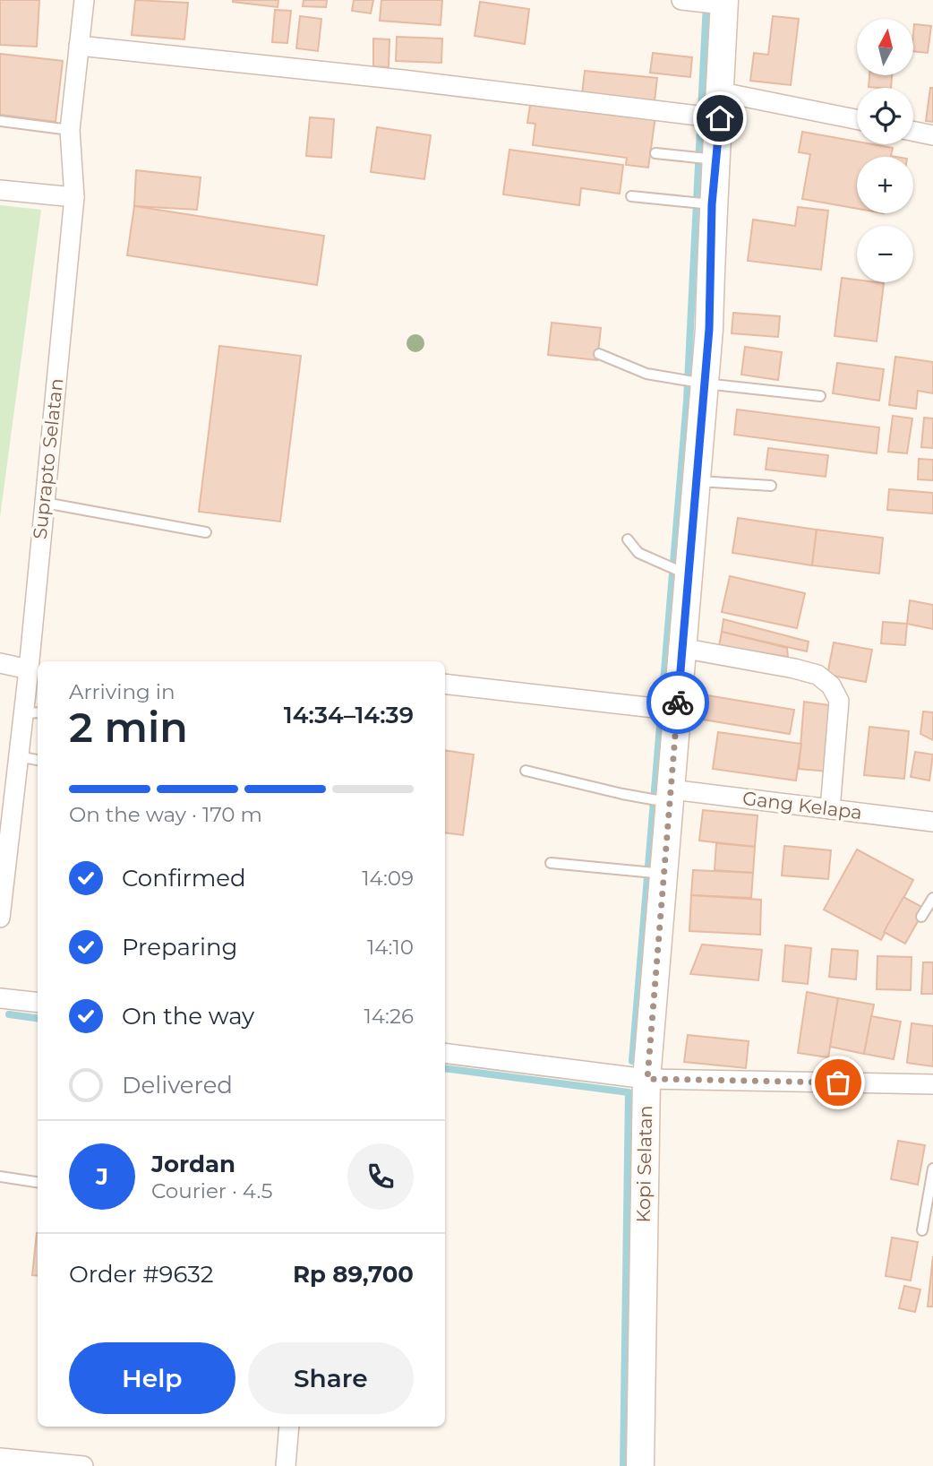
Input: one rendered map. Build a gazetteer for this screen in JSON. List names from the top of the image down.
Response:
{
  "streets": {
    "street": ["Suprapto Selatan", "Gang Kelapa", "Kopi Selatan"]
  },
  "crossings": [
    ["Gang Kelapa", "Kopi Selatan"]
  ],
  "north": "top",
  "page": {
    "map_buttons": ["+", "−"],
    "heading": ["2 min", "Arriving in", "14:34–14:39"],
    "panel": [
      "Jordan",
      "Courier · 4.5",
      "Order #9632",
      "Rp 89,700"
    ],
    "bar": "On the way · 170 m",
    "list": [
      ["Confirmed", "14:09"],
      ["Preparing", "14:10"],
      ["On the way", "14:26"],
      "Delivered"
    ],
    "round": "J",
    "buttons": ["Help", "Share"]
  }
}
